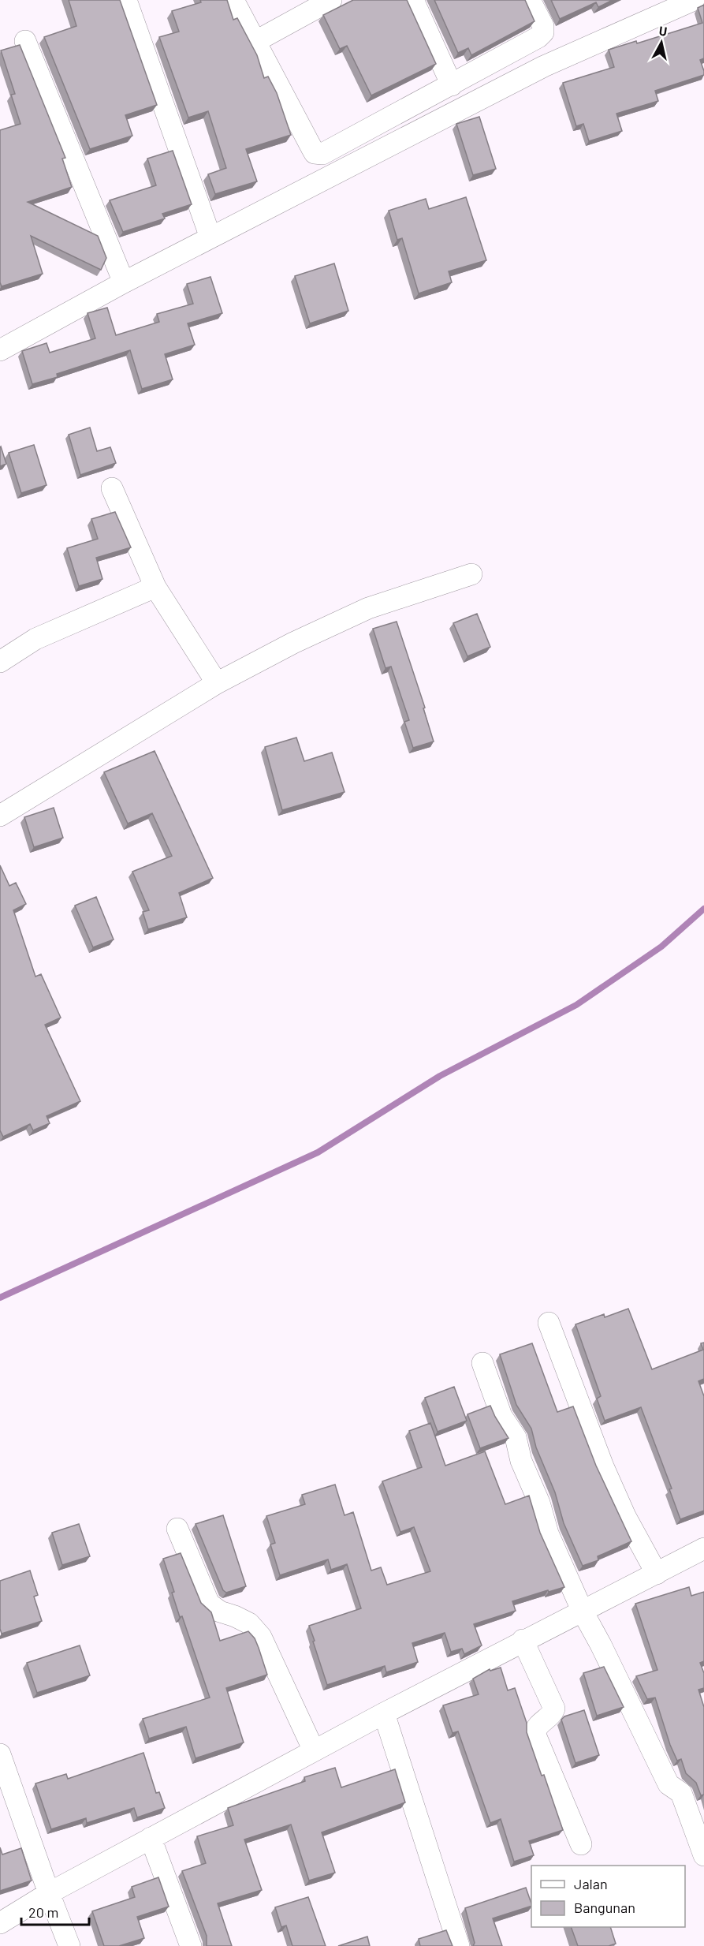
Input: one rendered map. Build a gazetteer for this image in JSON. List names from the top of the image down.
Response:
{
  "legend": ["Jalan", "Bangunan"],
  "scale_bar": "20 m",
  "north": "top"
}
